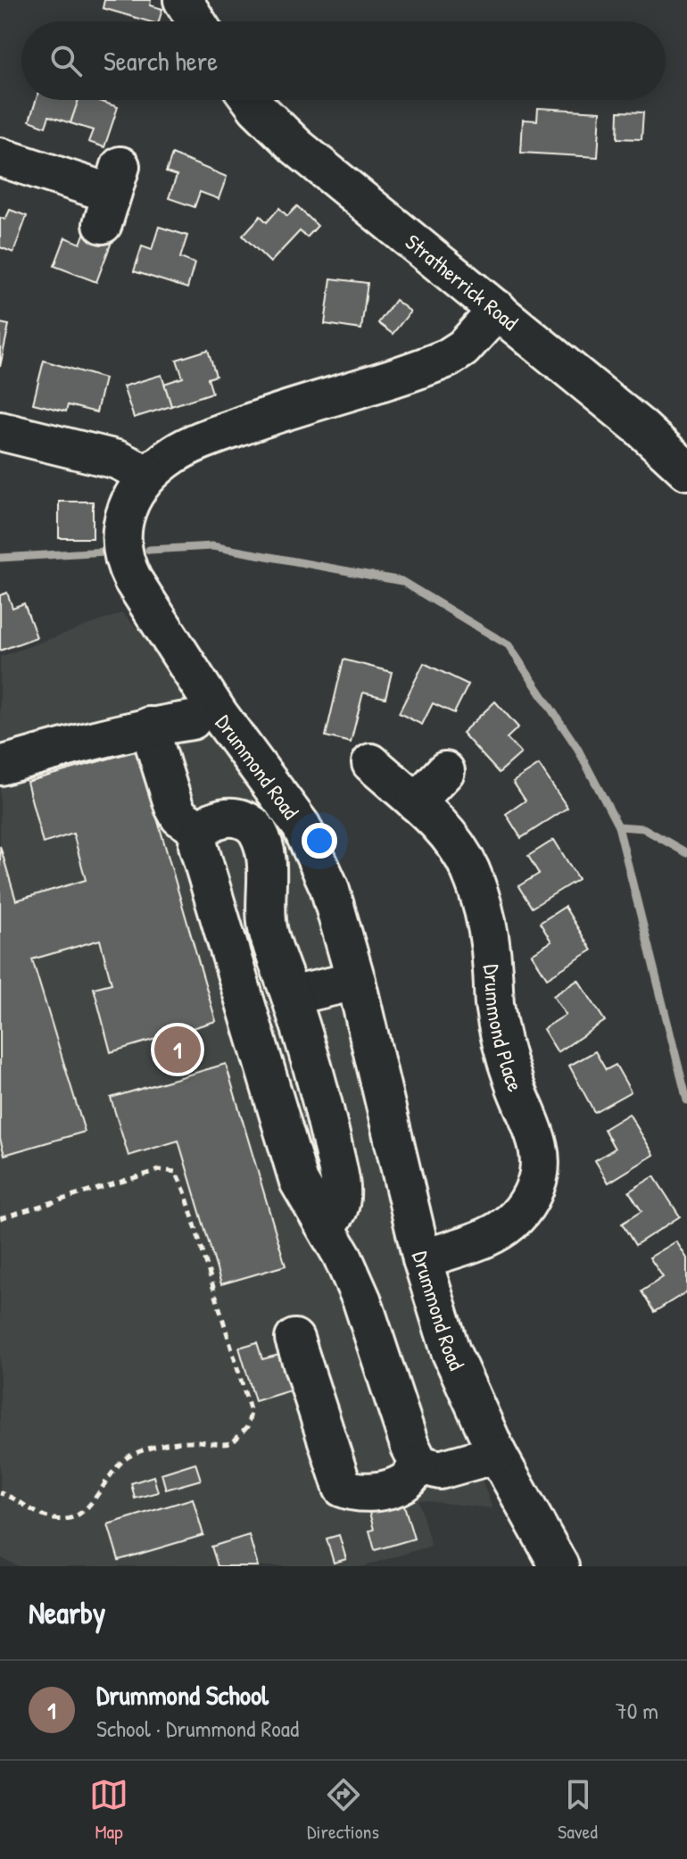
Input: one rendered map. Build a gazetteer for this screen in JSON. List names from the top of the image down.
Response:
{
  "streets": {
    "street": ["Stratherrick Road", "Drummond Road", "Drummond Place"]
  },
  "crossings": [
    ["Stratherrick Road", "Drummond Road"],
    ["Drummond Road", "Drummond Place"]
  ],
  "page": {
    "search": "Search here",
    "pins": "1",
    "heading": "Nearby",
    "list": [
      {
        "mark": "1",
        "name": "Drummond School",
        "note": "School · Drummond Road",
        "value": "70 m"
      }
    ],
    "nav": ["Map", "Directions", "Saved"]
  }
}
